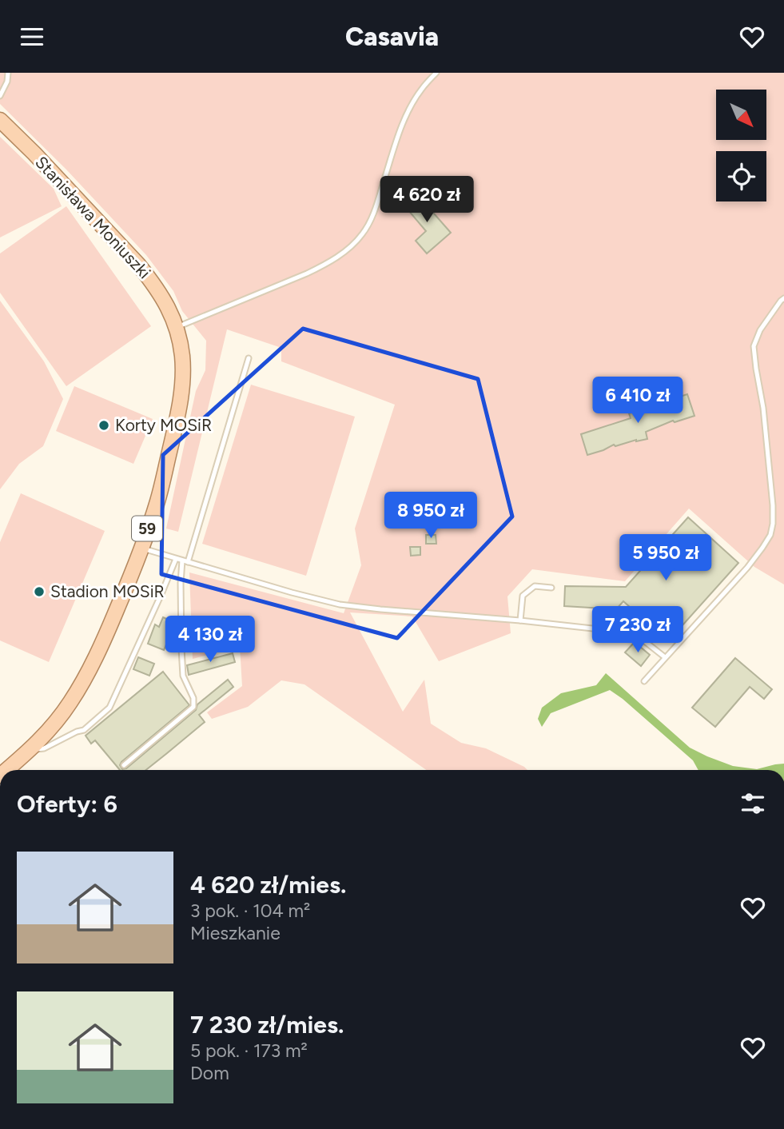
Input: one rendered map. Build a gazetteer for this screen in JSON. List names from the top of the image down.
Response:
{
  "streets": {
    "main road": ["Stanisława Moniuszki", "59"]
  },
  "places": ["Korty MOSiR", "Stadion MOSiR"],
  "north": "bottom right",
  "page": {
    "header": "Casavia",
    "price": [
      "4 620 zł",
      "6 410 zł",
      "8 950 zł",
      "5 950 zł",
      "7 230 zł",
      "4 130 zł"
    ],
    "heading": "Oferty: 6",
    "list": [
      {
        "name": "4 620 zł/mies.",
        "note": "3 pok. · 104 m² · Mieszkanie"
      },
      {
        "name": "7 230 zł/mies.",
        "note": "5 pok. · 173 m² · Dom"
      }
    ]
  }
}
